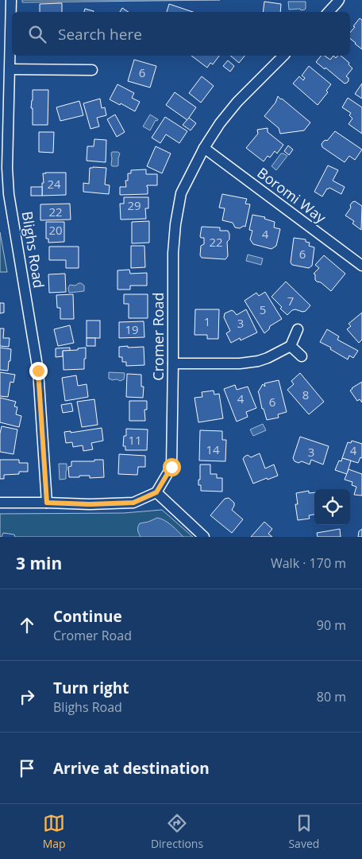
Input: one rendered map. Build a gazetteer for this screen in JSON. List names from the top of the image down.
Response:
{
  "streets": {
    "street": ["Boromi Way", "Blighs Road", "Cromer Road"]
  },
  "crossings": [
    ["Boromi Way", "Cromer Road"]
  ],
  "house_numbers": [
    "6",
    "24",
    "29",
    "22",
    "20",
    "4",
    "22",
    "6",
    "7",
    "5",
    "1",
    "3",
    "19",
    "8",
    "4",
    "6",
    "11",
    "14",
    "4",
    "3"
  ],
  "page": {
    "search": "Search here",
    "heading": ["3 min", "Walk · 170 m"],
    "list": [
      ["Continue", "Cromer Road", "90 m"],
      ["Turn right", "Blighs Road", "80 m"],
      "Arrive at destination"
    ],
    "nav": ["Map", "Directions", "Saved"]
  }
}
